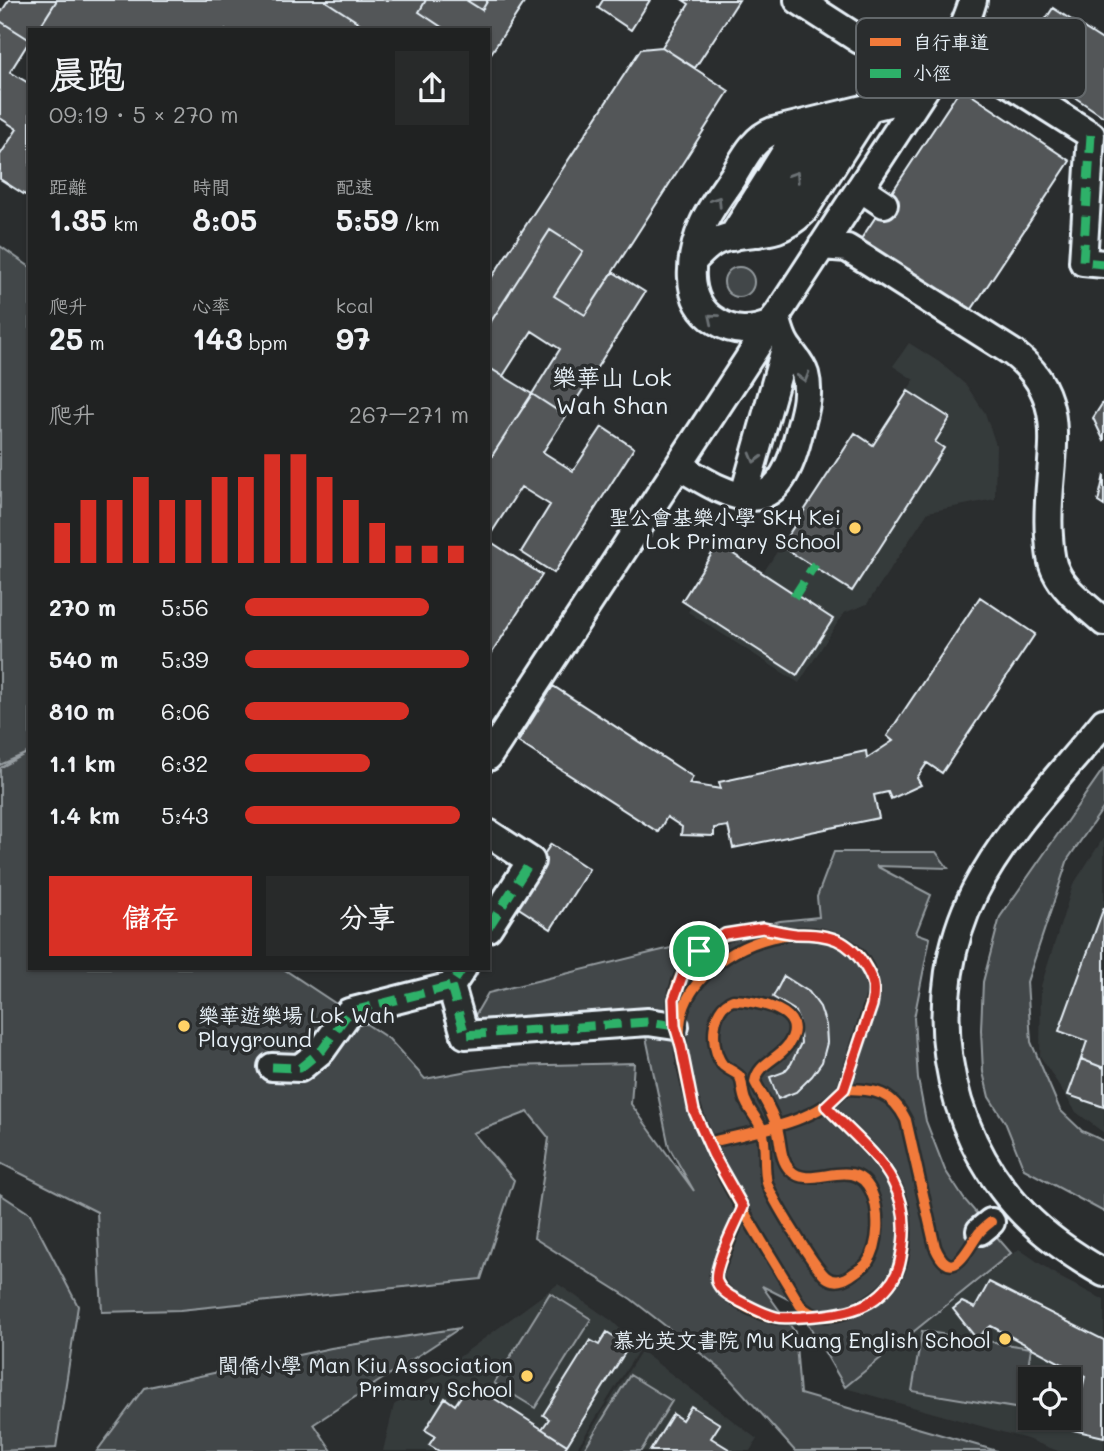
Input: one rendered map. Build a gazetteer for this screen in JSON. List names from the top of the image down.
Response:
{
  "districts": ["樂華山 Lok Wah Shan"],
  "places": [
    "聖公會基樂小學 SKH Kei Lok Primary School",
    "樂華遊樂場 Lok Wah Playground",
    "慕光英文書院 Mu Kuang English School",
    "閩僑小學 Man Kiu Association Primary School"
  ],
  "legend": ["自行車道", "小徑"],
  "page": {
    "heading": ["晨跑", "09:19 · 5 × 270 m"],
    "stats": [
      ["距離", "1.35 km"],
      ["時間", "8:05"],
      ["配速", "5:59 /km"],
      ["爬升", "25 m"],
      ["心率", "143 bpm"],
      ["kcal", "97"]
    ],
    "chart": ["爬升", "267–271 m"],
    "list": [
      {
        "name": "270 m",
        "note": "5:56"
      },
      {
        "name": "540 m",
        "note": "5:39"
      },
      {
        "name": "810 m",
        "note": "6:06"
      },
      {
        "name": "1.1 km",
        "note": "6:32"
      },
      {
        "name": "1.4 km",
        "note": "5:43"
      }
    ],
    "buttons": ["儲存", "分享"]
  }
}
